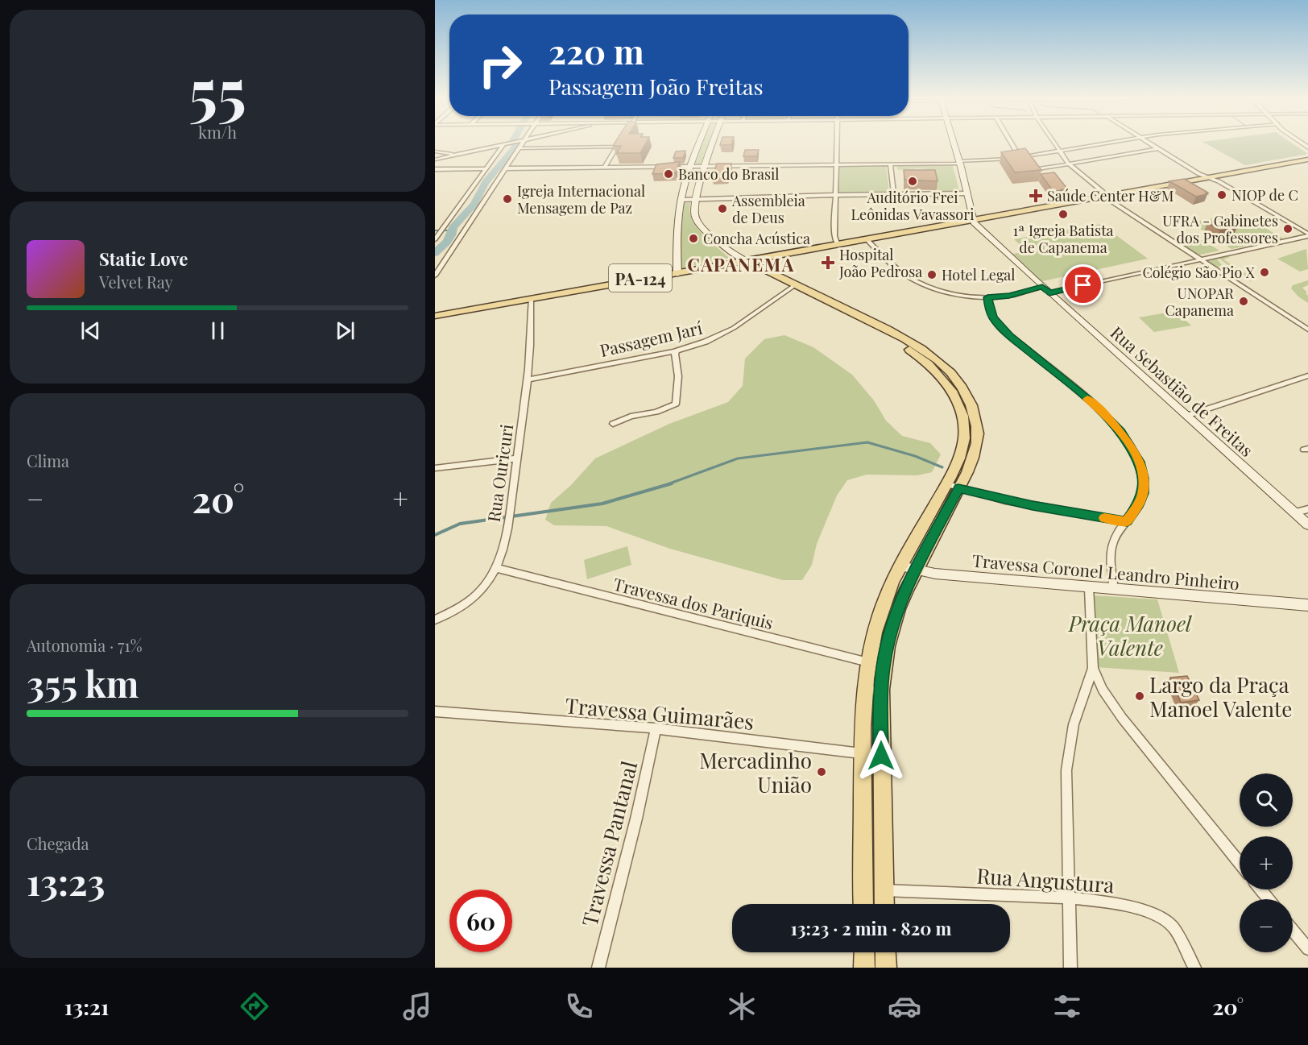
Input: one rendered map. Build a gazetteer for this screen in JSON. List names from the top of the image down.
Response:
{
  "streets": {
    "main road": ["PA-124"],
    "street": [
      "Passagem Jarí",
      "Rua Sebastião de Freitas",
      "Rua Ouricuri",
      "Travessa Coronel Leandro Pinheiro",
      "Travessa dos Pariquis",
      "Travessa Guimarães",
      "Travessa Pantanal",
      "Rua Angustura"
    ]
  },
  "crossings": [
    ["PA-124", "Rua Sebastião de Freitas"],
    ["PA-124", "Rua Ouricuri"],
    ["Passagem Jarí", "Rua Ouricuri"],
    ["Rua Ouricuri", "Travessa dos Pariquis"],
    ["Travessa Guimarães", "Travessa Pantanal"]
  ],
  "districts": ["CAPANEMA"],
  "parks": ["Praça Manoel Valente"],
  "places": {
    "other": [
      "Banco do Brasil",
      "Auditório Frei Leônidas Vavassori",
      "NIOP de C",
      "Igreja Internacional Mensagem de Paz",
      "Assembleia de Deus",
      "1ª Igreja Batista de Capanema",
      "UFRA - Gabinetes dos Professores",
      "Concha Acústica",
      "Colégio São Pio X",
      "Hotel Legal",
      "UNOPAR Capanema",
      "Largo da Praça Manoel Valente",
      "Mercadinho União"
    ],
    "health": ["Saúde Center H&M", "Hospital João Pedrosa"]
  },
  "page": {
    "tile": [
      ["55", "km/h"],
      "Clima",
      ["Autonomia · 71%", "355 km"],
      ["Chegada", "13:23"]
    ],
    "turn": ["220 m", "Passagem João Freitas"],
    "song": ["Static Love", "Velvet Ray"],
    "heat": ["−", "20°", "+"],
    "map_buttons": ["+", "−"],
    "limit": "60",
    "trip": "13:23 · 2 min · 820 m",
    "tabs": ["13:21", "20°"]
  }
}
